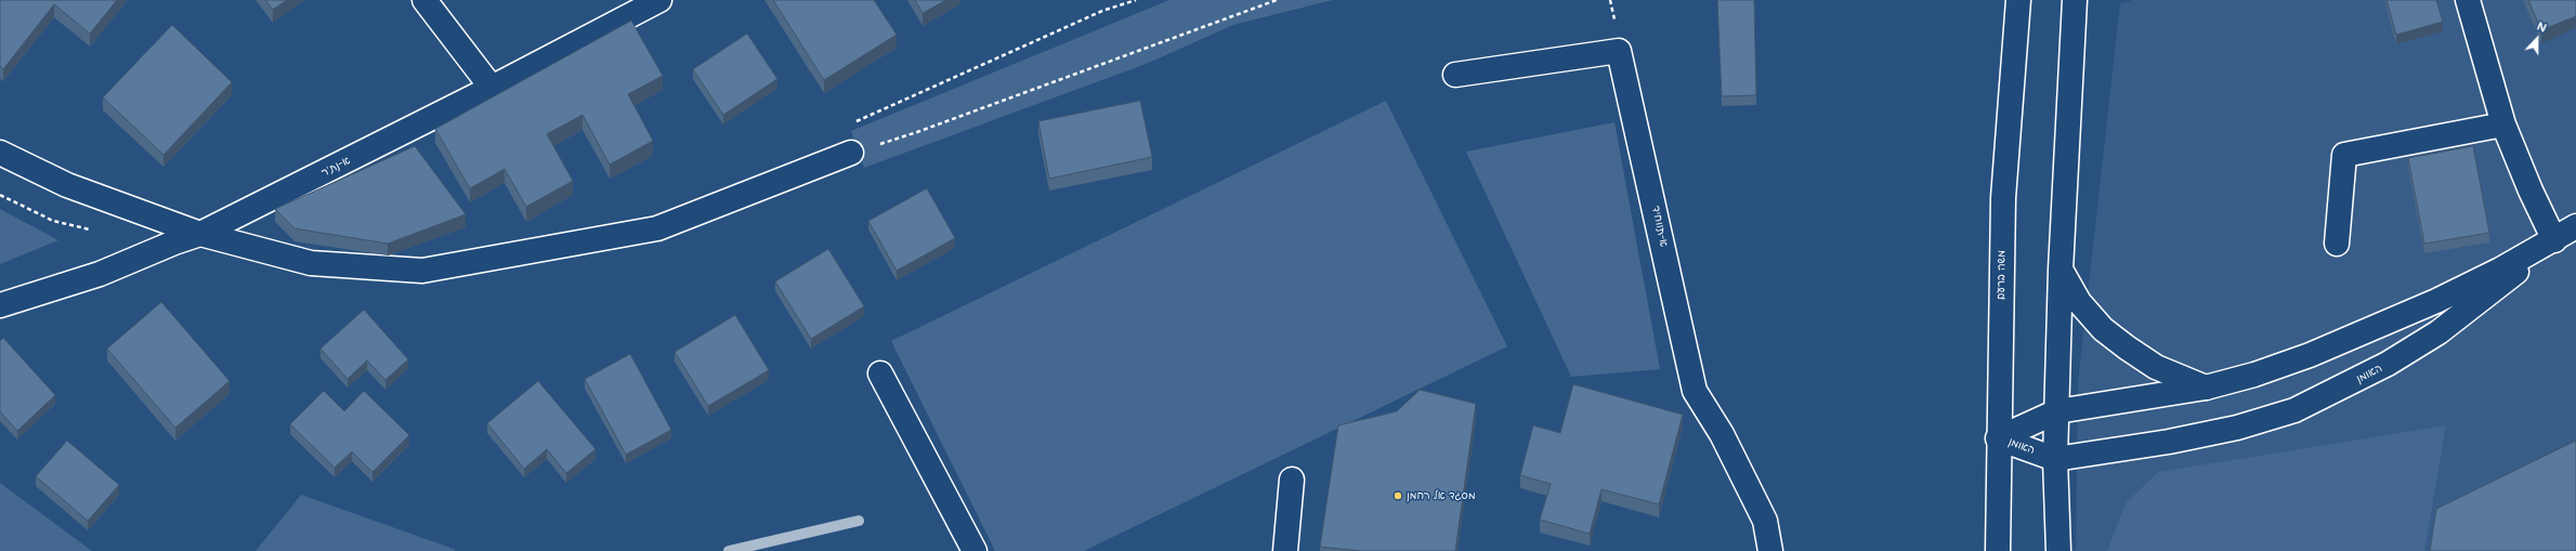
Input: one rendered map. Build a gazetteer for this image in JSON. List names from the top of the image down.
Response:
{
  "streets": {
    "street": [
      "א-נת'ר",
      "א-תווחיד",
      "משה ברעם",
      "האומן"
    ]
  },
  "crossings": [
    ["משה ברעם", "האומן"]
  ],
  "places": ["מסגד אל רחמן"],
  "north": "top"
}
